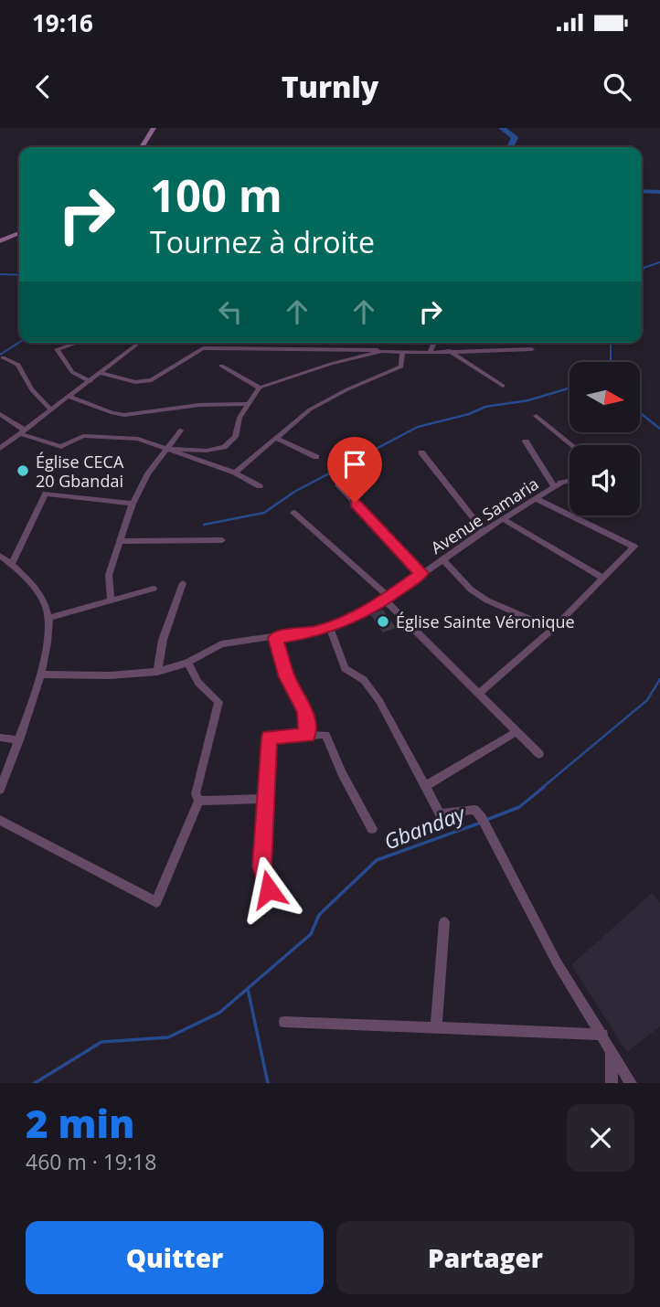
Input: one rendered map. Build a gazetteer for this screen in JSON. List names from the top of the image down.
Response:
{
  "streets": {
    "street": ["Avenue Samaria"]
  },
  "water": ["Gbanday"],
  "places": ["Église CECA 20 Gbandai", "Église Sainte Véronique"],
  "north": "right",
  "page": {
    "status": "19:16",
    "header": "Turnly",
    "turn": ["100 m", "Tournez à droite"],
    "heading": ["2 min", "460 m · 19:18"],
    "buttons": ["Quitter", "Partager"]
  }
}
